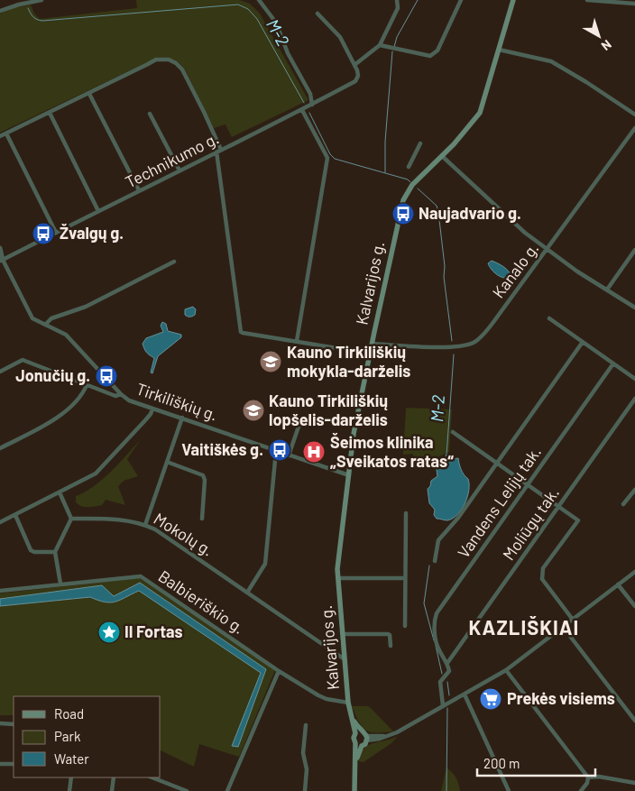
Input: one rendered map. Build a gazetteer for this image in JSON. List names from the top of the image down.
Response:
{
  "streets": {
    "main road": ["Kalvarijos g."],
    "street": [
      "Technikumo g.",
      "Kanalo g.",
      "Tirkiliškių g.",
      "Vandens Lelijų tak.",
      "Moliūgų tak.",
      "Mokolų g.",
      "Balbieriškio g."
    ]
  },
  "crossings": [
    ["Kanalo g.", "Kalvarijos g."],
    ["Kalvarijos g.", "Tirkiliškių g."],
    ["Kalvarijos g.", "Mokolų g."],
    ["Kalvarijos g.", "Balbieriškio g."],
    ["Vandens Lelijų tak.", "Moliūgų tak."]
  ],
  "districts": ["KAZLIŠKIAI"],
  "water": ["M-2"],
  "places": {
    "bus stop": [
      "Naujadvario g.",
      "Žvalgų g.",
      "Jonučių g.",
      "Vaitiškės g."
    ],
    "school or university": ["Kauno Tirkiliškių mokykla-darželis", "Kauno Tirkiliškių lopšelis-darželis"],
    "hospital": ["Šeimos klinika „Sveikatos ratas“"],
    "place": ["II Fortas"],
    "supermarket": ["Prekės visiems"]
  },
  "legend": ["Road", "Park", "Water"],
  "scale_bar": "200 m",
  "north": "bottom right"
}
